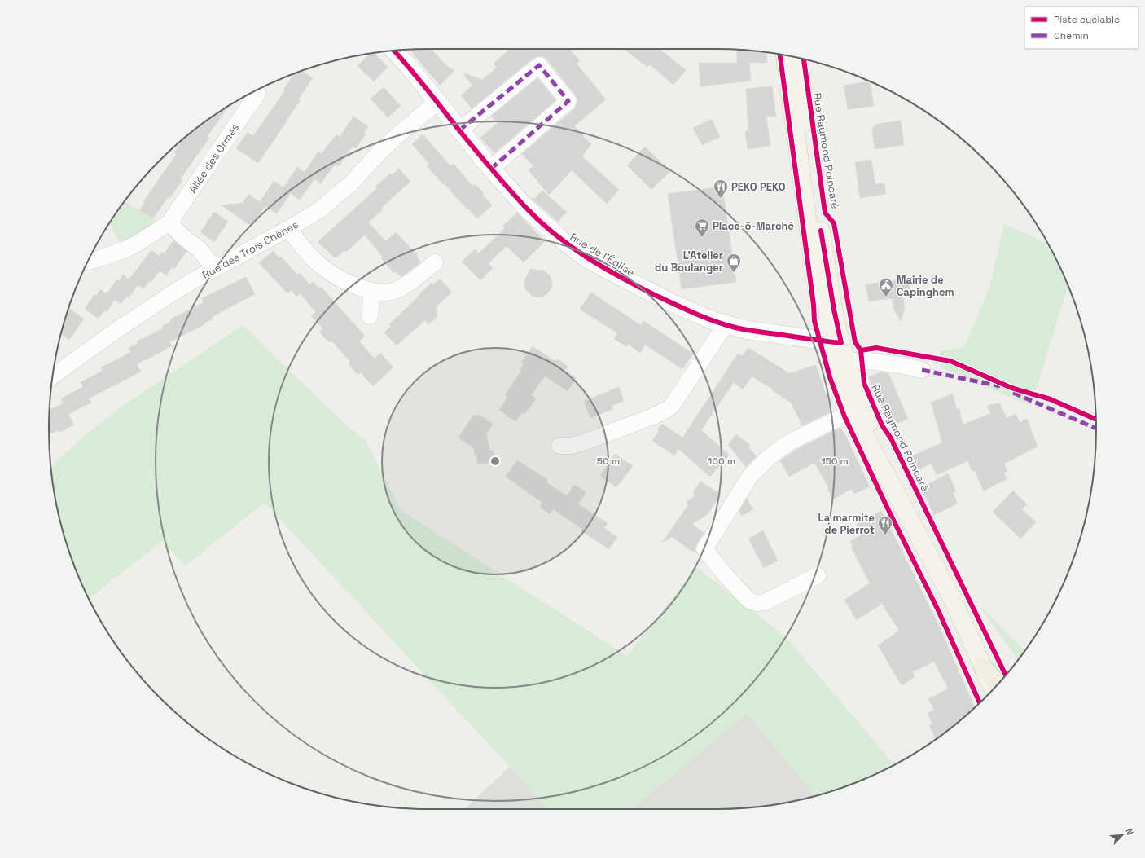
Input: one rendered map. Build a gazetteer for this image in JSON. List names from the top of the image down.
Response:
{
  "streets": {
    "main road": ["Rue Raymond Poincaré"],
    "street": ["Allée des Ormes", "Rue des Trois Chênes", "Rue de l'Église"]
  },
  "crossings": [
    ["Rue Raymond Poincaré", "Rue de l'Église"],
    ["Rue des Trois Chênes", "Rue de l'Église"]
  ],
  "places": {
    "restaurant": ["PEKO PEKO", "La marmite de Pierrot"],
    "supermarket": ["Place-ô-Marché"],
    "shop": ["L’Atelier du Boulanger"],
    "public building": ["Mairie de Capinghem"]
  },
  "legend": ["Piste cyclable", "Chemin"],
  "north": "top right",
  "rings": ["50 m", "100 m", "150 m"]
}
